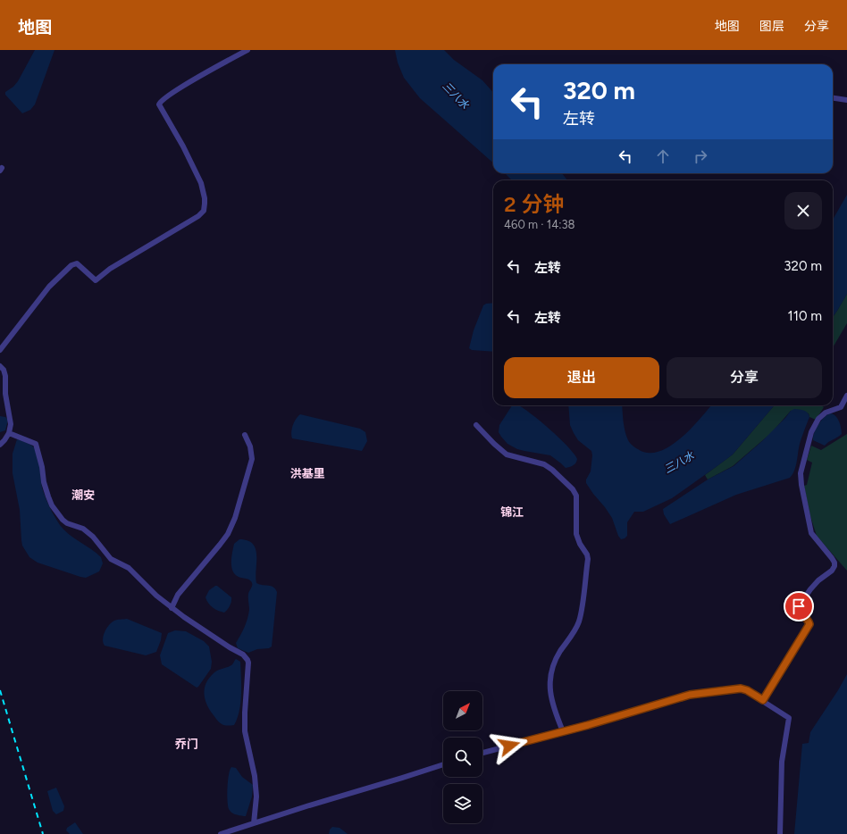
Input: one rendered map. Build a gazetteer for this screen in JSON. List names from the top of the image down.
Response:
{
  "districts": [
    "洪基里",
    "潮安",
    "锦江",
    "乔门"
  ],
  "water": ["三八水"],
  "north": "top right",
  "page": {
    "header": "地图",
    "nav": ["地图", "图层", "分享"],
    "turn": ["320 m", "左转"],
    "heading": ["2 分钟", "460 m · 14:38"],
    "list": [
      {
        "name": "左转",
        "value": "320 m"
      },
      {
        "name": "左转",
        "value": "110 m"
      }
    ],
    "buttons": ["退出", "分享"]
  }
}
